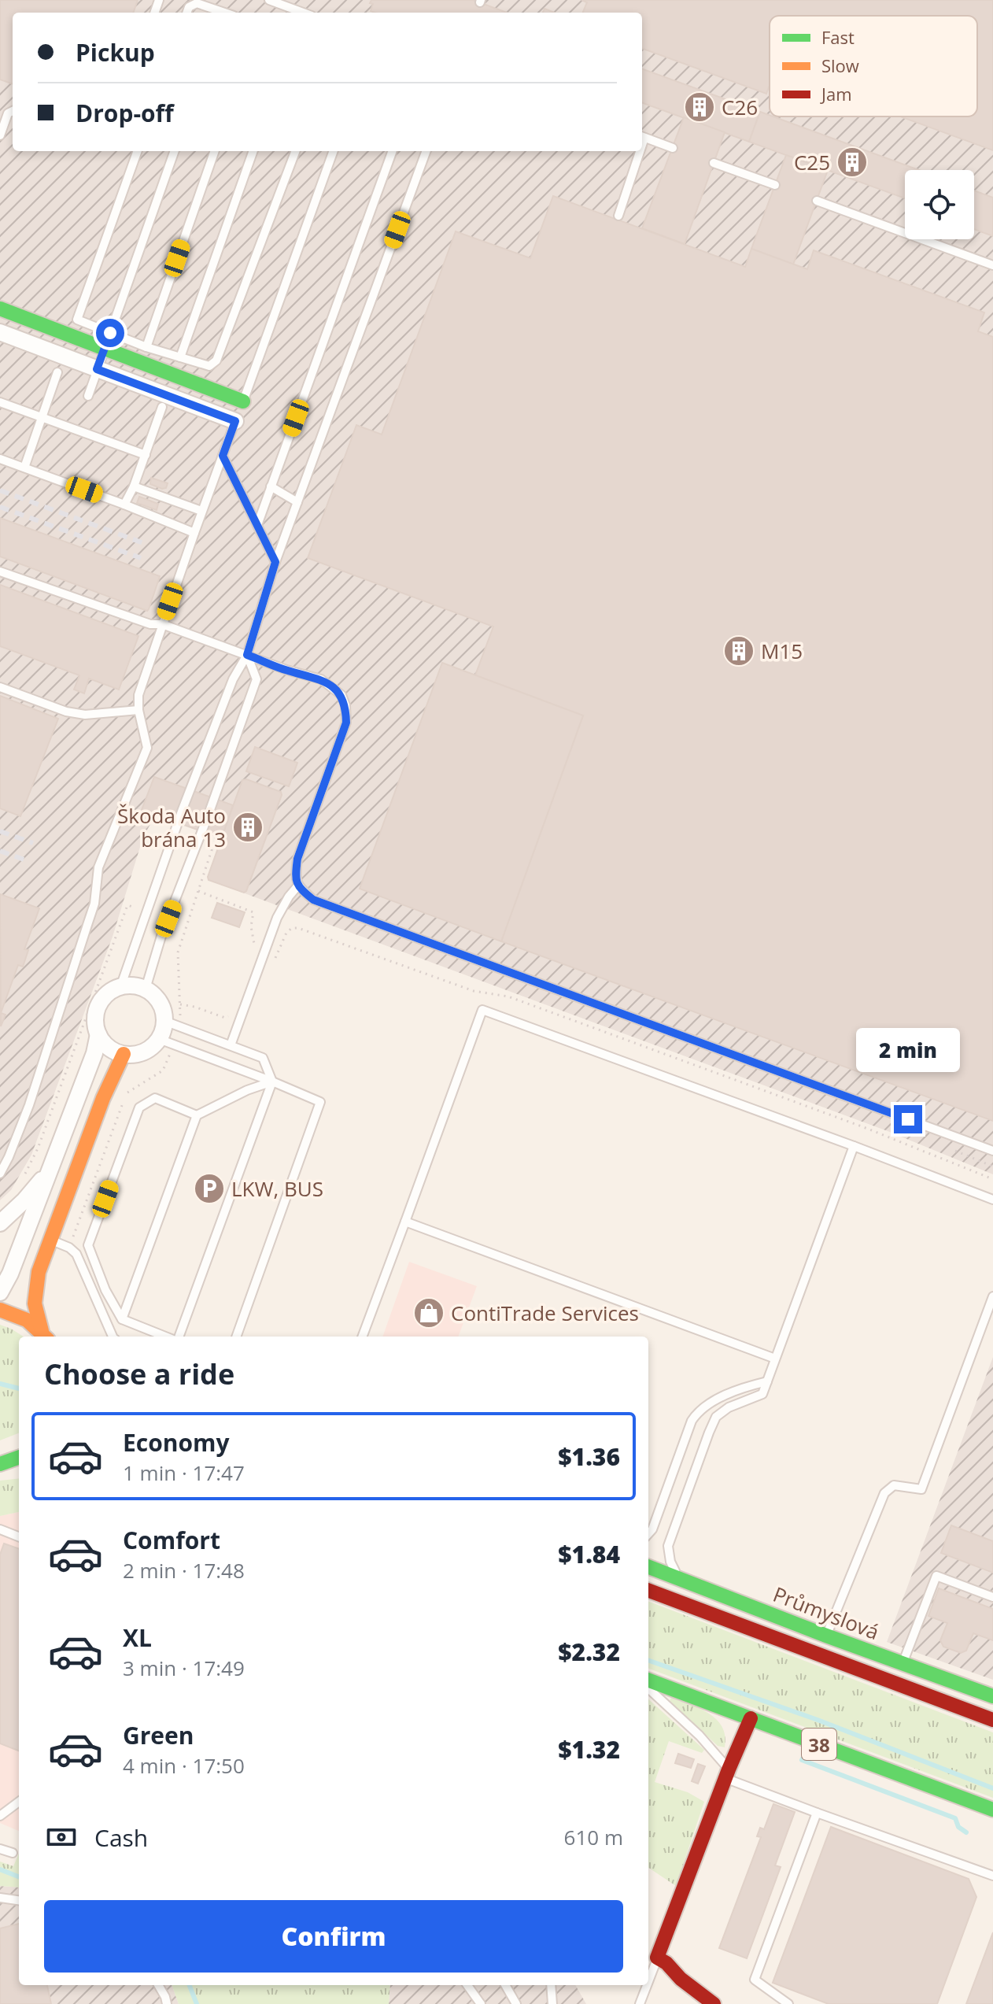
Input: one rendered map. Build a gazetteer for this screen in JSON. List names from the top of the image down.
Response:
{
  "streets": {
    "street": ["Průmyslová", "38"]
  },
  "places": {
    "building": [
      "C26",
      "C25",
      "M15",
      "Škoda Auto brána 13"
    ],
    "parking": ["LKW, BUS"],
    "shop": ["ContiTrade Services"]
  },
  "legend": ["Fast", "Slow", "Jam"],
  "page": {
    "banner": ["Pickup", "Drop-off"],
    "bubble": "2 min",
    "heading": "Choose a ride",
    "list": [
      {
        "name": "Economy",
        "note": "1 min · 17:47",
        "value": "$1.36"
      },
      {
        "name": "Comfort",
        "note": "2 min · 17:48",
        "value": "$1.84"
      },
      {
        "name": "XL",
        "note": "3 min · 17:49",
        "value": "$2.32"
      },
      {
        "name": "Green",
        "note": "4 min · 17:50",
        "value": "$1.32"
      }
    ],
    "pay": ["Cash", "610 m"],
    "buttons": "Confirm"
  }
}
